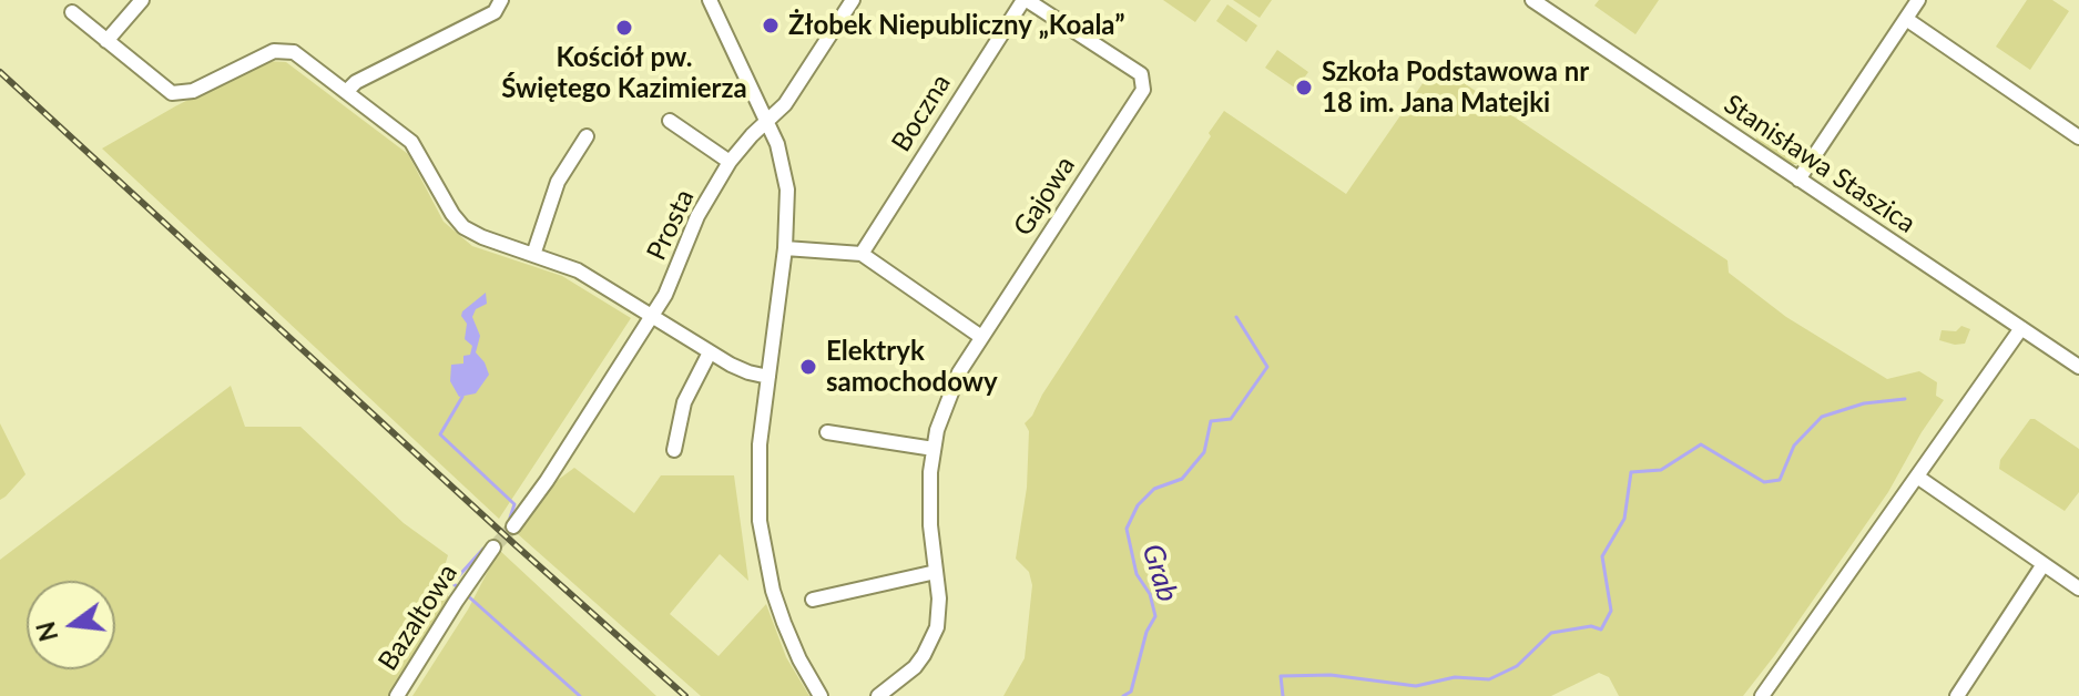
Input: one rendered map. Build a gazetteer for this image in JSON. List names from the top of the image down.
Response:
{
  "streets": {
    "street": [
      "Boczna",
      "Stanisława Staszica",
      "Gajowa",
      "Prosta",
      "Bazaltowa"
    ]
  },
  "crossings": [
    ["Boczna", "Gajowa"]
  ],
  "water": ["Grab"],
  "places": [
    "Żłobek Niepubliczny „Koala”",
    "Kościół pw. Świętego Kazimierza",
    "Szkoła Podstawowa nr 18 im. Jana Matejki",
    "Elektryk samochodowy"
  ],
  "north": "left"
}
